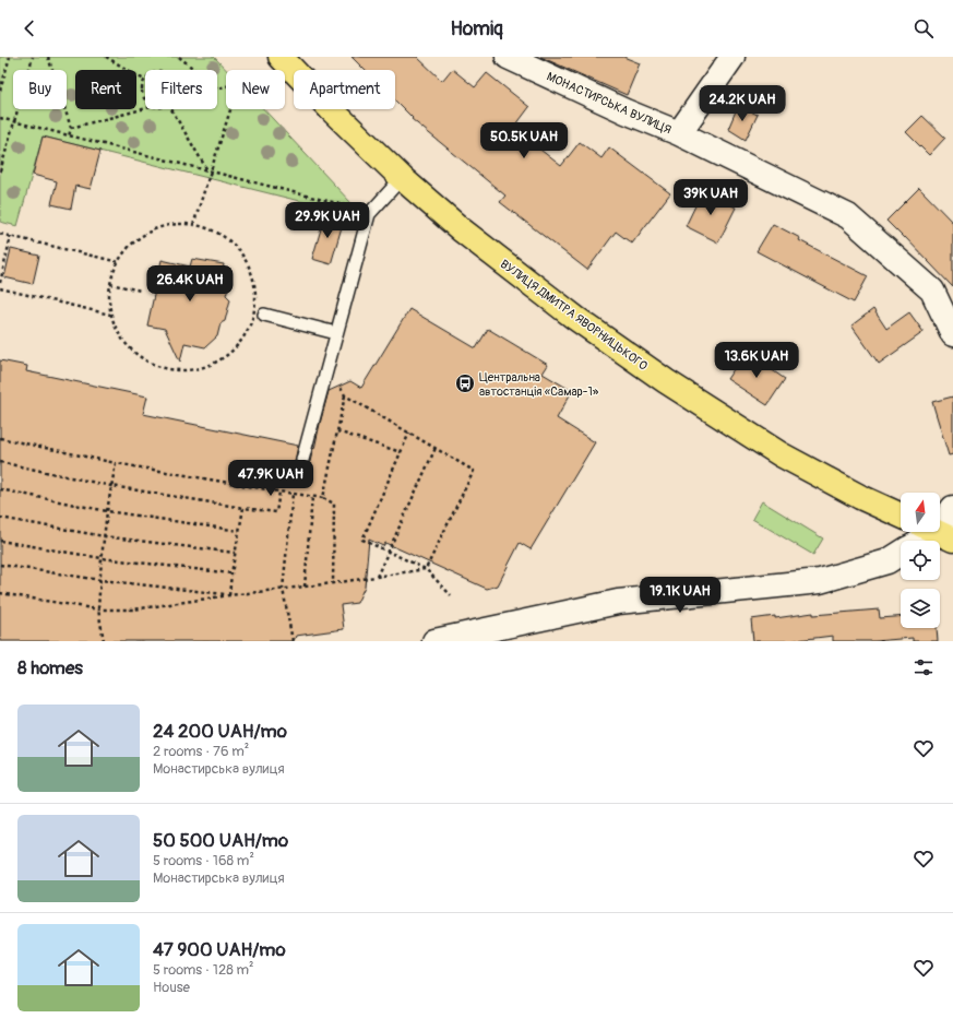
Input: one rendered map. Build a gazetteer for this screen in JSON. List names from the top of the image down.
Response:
{
  "streets": {
    "highway": ["ВУЛИЦЯ ДМИТРА ЯВОРНИЦЬКОГО"],
    "street": ["МОНАСТИРСЬКА ВУЛИЦЯ"]
  },
  "places": {
    "bus stop": ["Центральна автостанція «Самар-1»"]
  },
  "north": "top",
  "page": {
    "header": "Homiq",
    "chip": [
      "Buy",
      "Rent",
      "Filters",
      "New",
      "Apartment"
    ],
    "price": [
      "24.2K UAH",
      "50.5K UAH",
      "39K UAH",
      "29.9K UAH",
      "26.4K UAH",
      "13.6K UAH",
      "47.9K UAH",
      "19.1K UAH"
    ],
    "heading": "8 homes",
    "list": [
      {
        "name": "24 200 UAH/mo",
        "note": "2 rooms · 76 m² · Монастирська вулиця"
      },
      {
        "name": "50 500 UAH/mo",
        "note": "5 rooms · 168 m² · Монастирська вулиця"
      },
      {
        "name": "47 900 UAH/mo",
        "note": "5 rooms · 128 m² · House"
      }
    ]
  }
}
